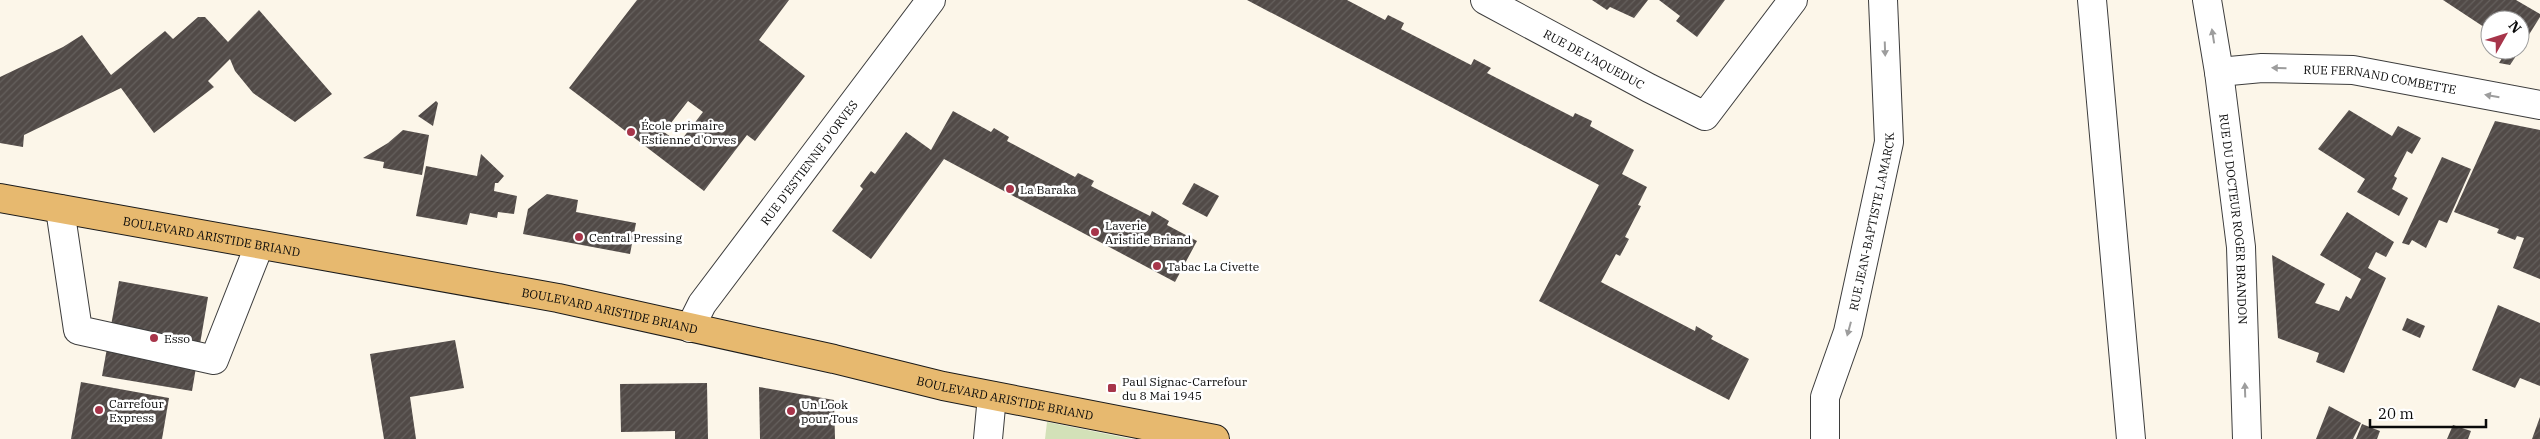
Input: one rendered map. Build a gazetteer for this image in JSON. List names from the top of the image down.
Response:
{
  "streets": {
    "main road": ["BOULEVARD ARISTIDE BRIAND"],
    "street": [
      "RUE DE L'AQUEDUC",
      "RUE FERNAND COMBETTE",
      "RUE D'ESTIENNE D'ORVES",
      "RUE DU DOCTEUR ROGER BRANDON",
      "RUE JEAN-BAPTISTE LAMARCK"
    ]
  },
  "crossings": [
    ["RUE FERNAND COMBETTE", "RUE DU DOCTEUR ROGER BRANDON"],
    ["RUE D'ESTIENNE D'ORVES", "BOULEVARD ARISTIDE BRIAND"]
  ],
  "one_way": ["RUE FERNAND COMBETTE"],
  "places": {
    "other": [
      "École primaire Estienne d'Orves",
      "La Baraka",
      "Laverie Aristide Briand",
      "Central Pressing",
      "Tabac La Civette",
      "Esso",
      "Carrefour Express",
      "Un Look pour Tous"
    ],
    "transit": ["Paul Signac-Carrefour du 8 Mai 1945"]
  },
  "scale_bar": "20 m",
  "north": "top right"
}
